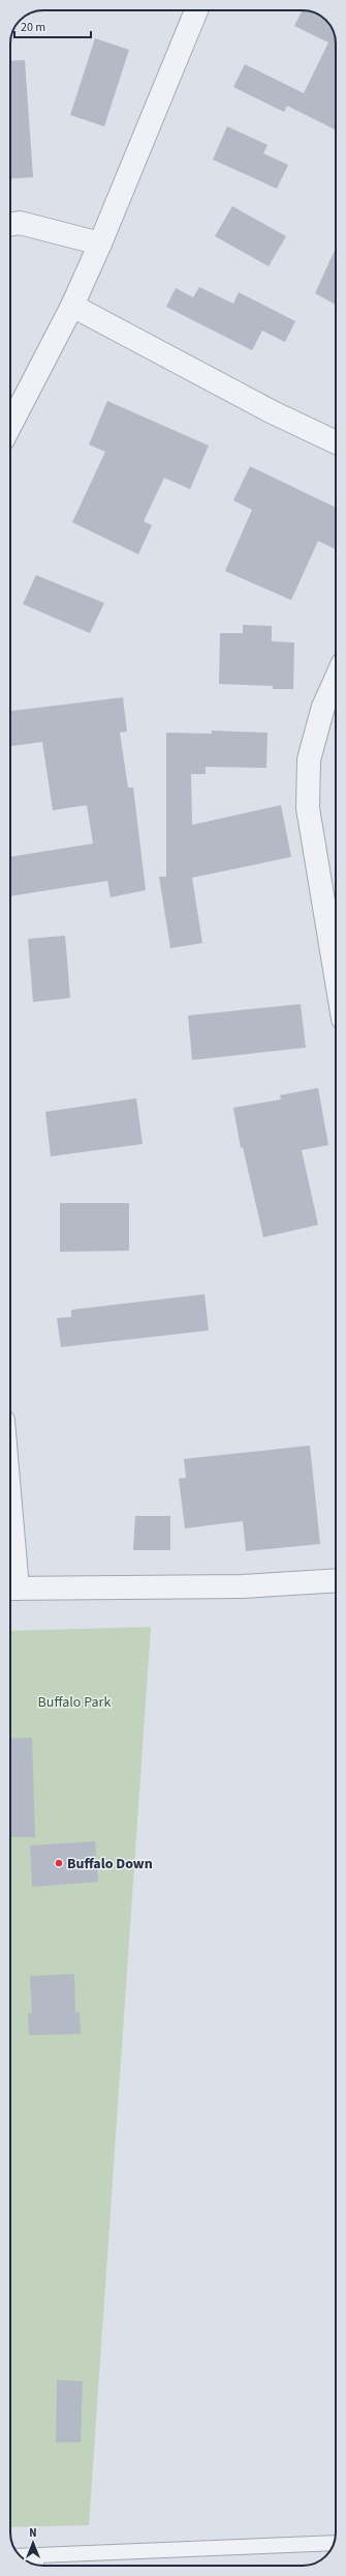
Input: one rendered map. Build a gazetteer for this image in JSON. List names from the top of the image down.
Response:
{
  "parks": ["Buffalo Park"],
  "places": ["Buffalo Down"],
  "scale_bar": "20 m",
  "north": "top"
}
